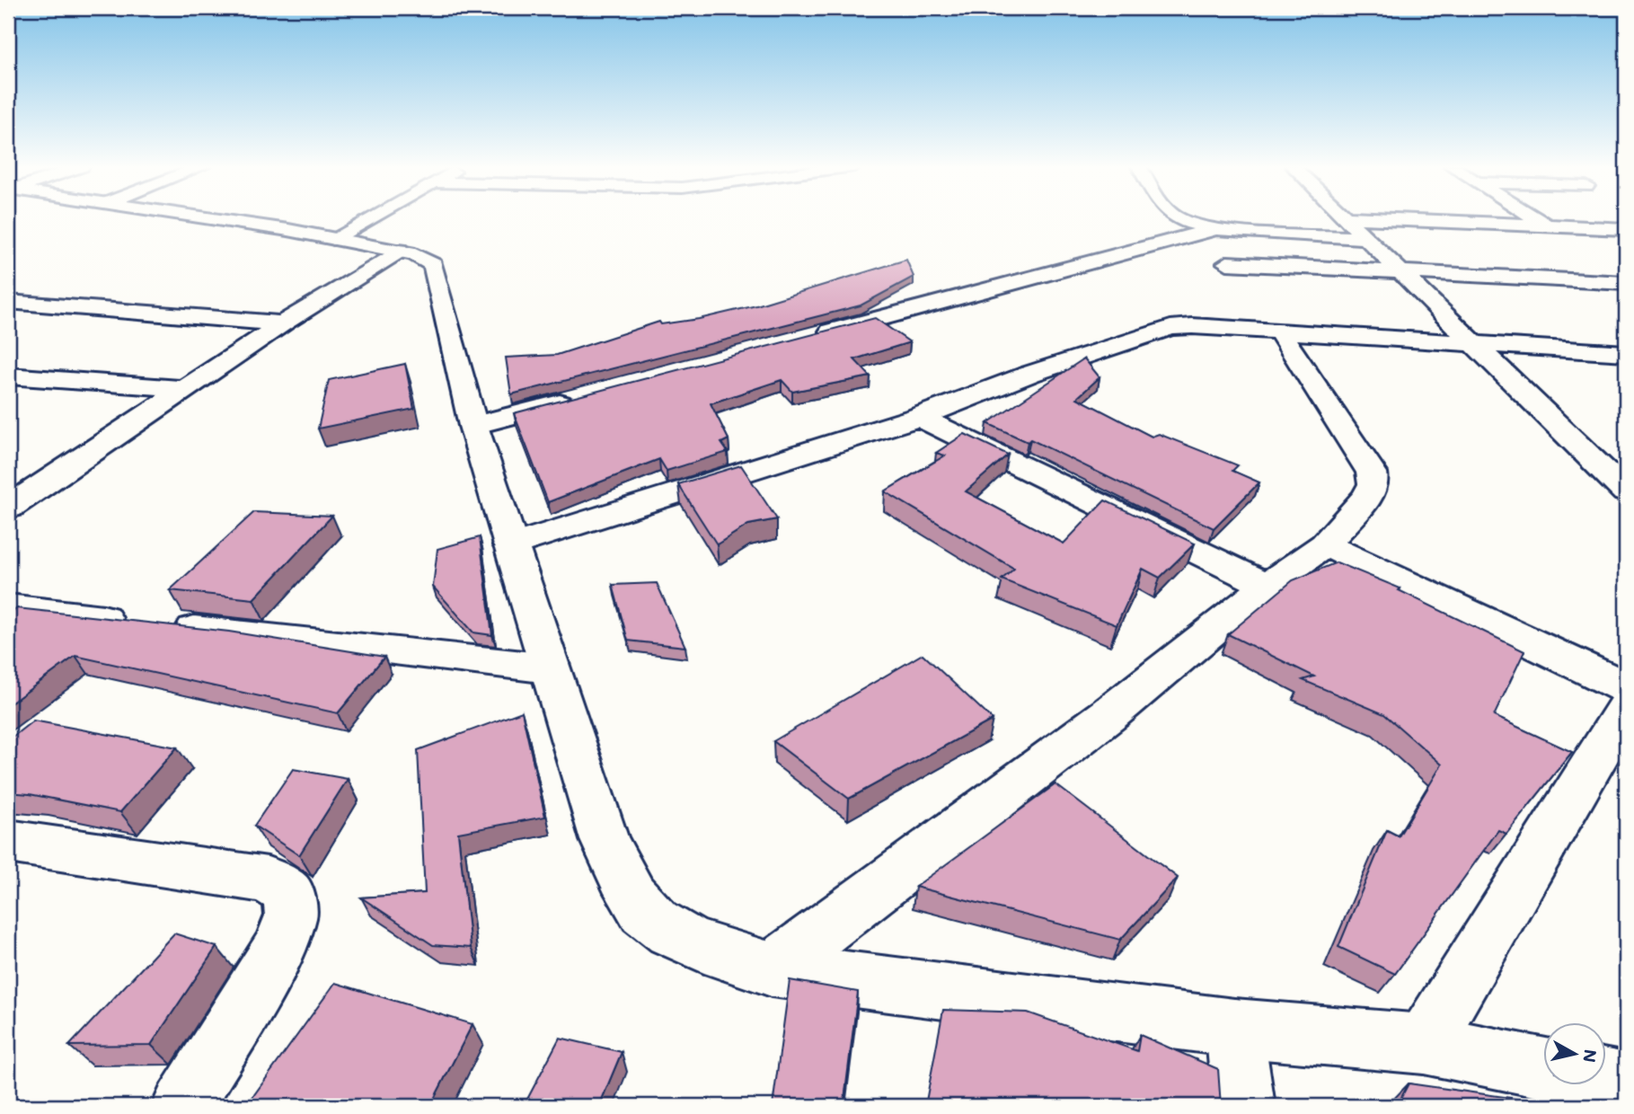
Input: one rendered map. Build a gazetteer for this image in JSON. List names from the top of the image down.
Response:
{
  "north": "right"
}
